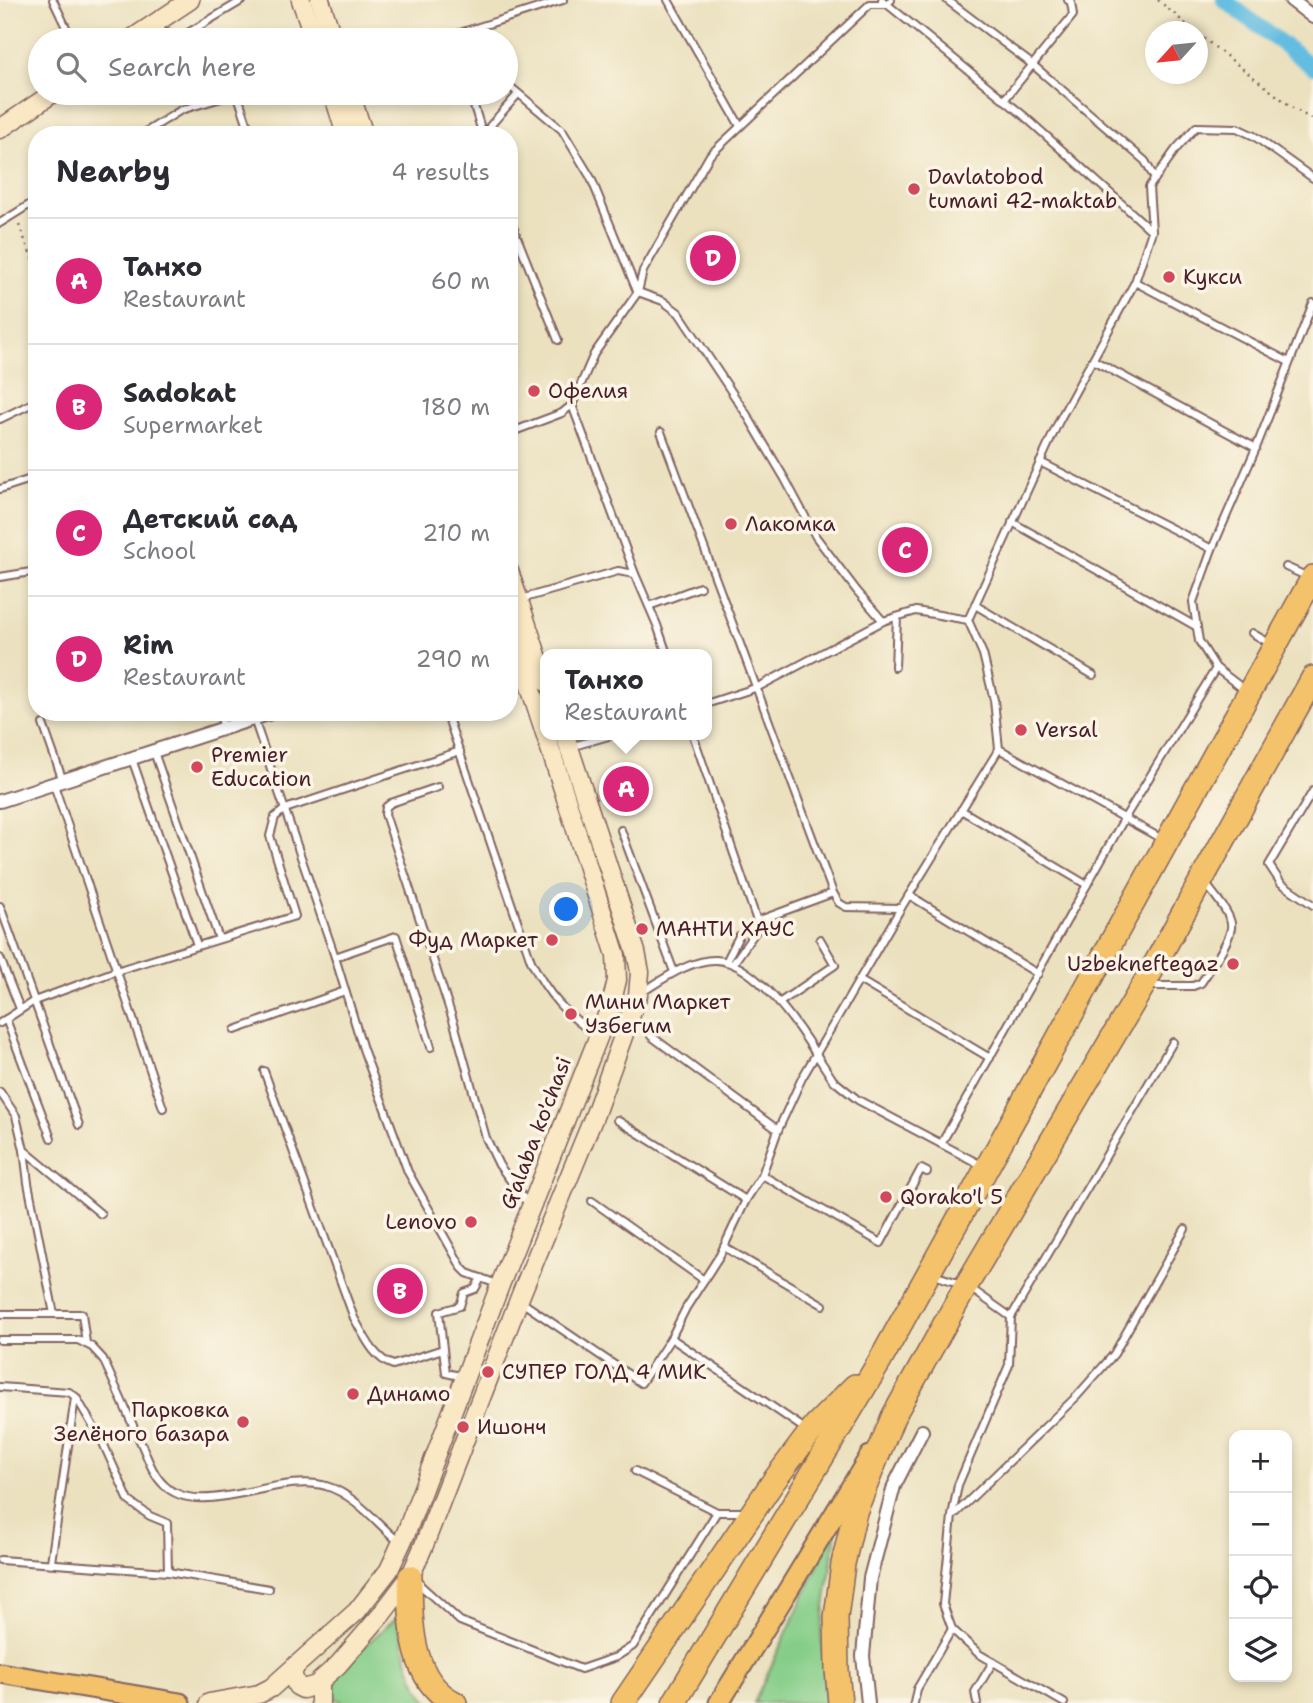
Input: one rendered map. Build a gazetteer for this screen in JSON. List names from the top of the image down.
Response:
{
  "streets": {
    "main road": ["G'alaba ko'chasi"]
  },
  "places": [
    "Davlatobod tumani 42-maktab",
    "Кукси",
    "Офелия",
    "Лакомка",
    "Versal",
    "Premier Education",
    "МАНТИ ХАУС",
    "Фуд Маркет",
    "Uzbekneftegaz",
    "Мини Маркет Узбегим",
    "Qorako'l 5",
    "Lenovo",
    "СУПЕР ГОЛД 4 МИК",
    "Динамо",
    "Парковка Зелёного базара",
    "Ишонч"
  ],
  "north": "bottom left",
  "page": {
    "search": "Search here",
    "heading": ["Nearby", "4 results"],
    "list": [
      {
        "mark": "A",
        "name": "Танхо",
        "note": "Restaurant",
        "value": "60 m"
      },
      {
        "mark": "B",
        "name": "Sadokat",
        "note": "Supermarket",
        "value": "180 m"
      },
      {
        "mark": "C",
        "name": "Детский сад",
        "note": "School",
        "value": "210 m"
      },
      {
        "mark": "D",
        "name": "Rim",
        "note": "Restaurant",
        "value": "290 m"
      }
    ],
    "pins": [
      "D",
      "C",
      "A",
      "B"
    ],
    "popup": ["Танхо", "Restaurant"],
    "map_buttons": ["+", "−"]
  }
}
